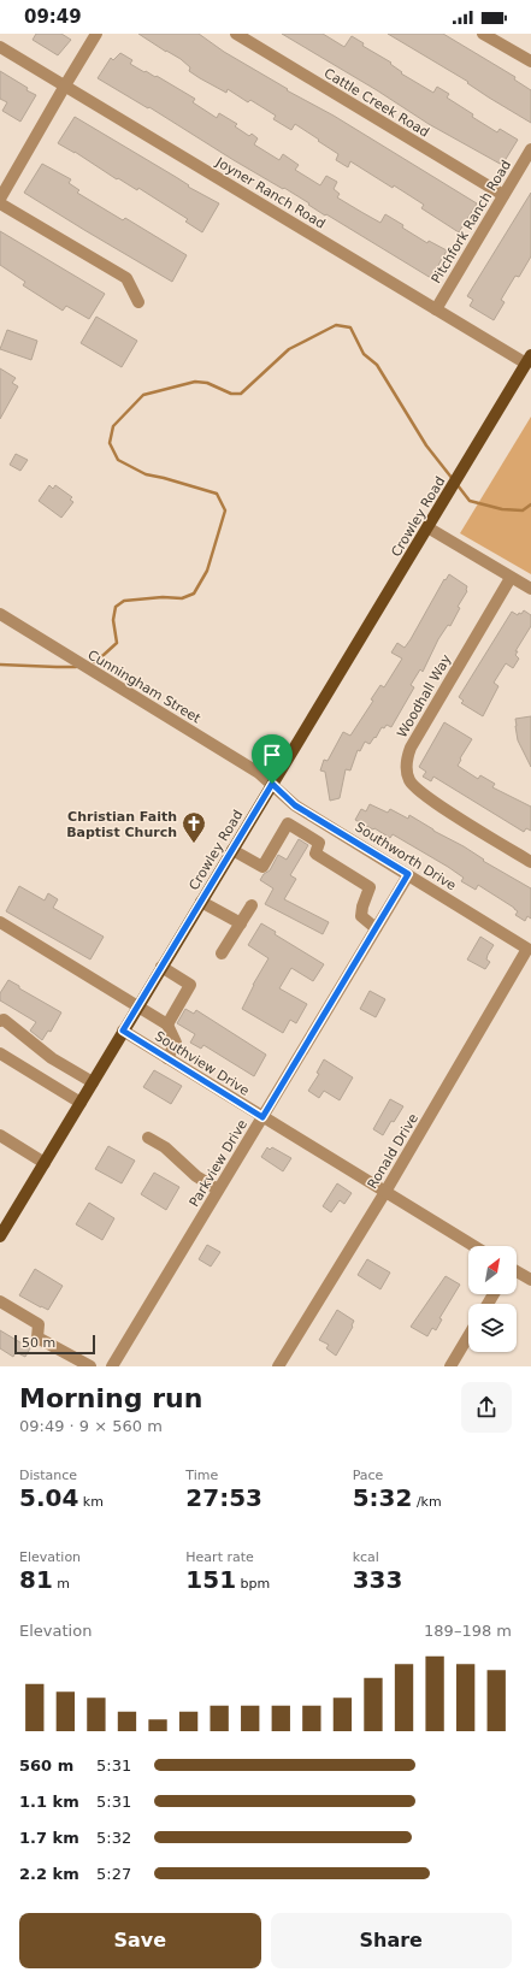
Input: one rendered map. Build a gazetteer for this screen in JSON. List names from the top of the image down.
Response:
{
  "streets": {
    "main road": ["Crowley Road"],
    "street": [
      "Cattle Creek Road",
      "Joyner Ranch Road",
      "Pitchfork Ranch Road",
      "Cunningham Street",
      "Woodhall Way",
      "Southworth Drive",
      "Southview Drive",
      "Ronald Drive",
      "Parkview Drive"
    ]
  },
  "crossings": [
    ["Cattle Creek Road", "Pitchfork Ranch Road"],
    ["Joyner Ranch Road", "Pitchfork Ranch Road"],
    ["Joyner Ranch Road", "Crowley Road"],
    ["Crowley Road", "Cunningham Street"],
    ["Crowley Road", "Southworth Drive"],
    ["Crowley Road", "Southview Drive"],
    ["Cunningham Street", "Southworth Drive"],
    ["Southworth Drive", "Ronald Drive"],
    ["Southworth Drive", "Parkview Drive"],
    ["Southview Drive", "Ronald Drive"],
    ["Southview Drive", "Parkview Drive"]
  ],
  "places": {
    "church": ["Christian Faith Baptist Church"]
  },
  "scale_bar": "50 m",
  "north": "top right",
  "page": {
    "status": "09:49",
    "scale": "50 m",
    "heading": ["Morning run", "09:49 · 9 × 560 m"],
    "stats": [
      ["Distance", "5.04 km"],
      ["Time", "27:53"],
      ["Pace", "5:32 /km"],
      ["Elevation", "81 m"],
      ["Heart rate", "151 bpm"],
      ["kcal", "333"]
    ],
    "chart": ["Elevation", "189–198 m"],
    "list": [
      {
        "name": "560 m",
        "note": "5:31"
      },
      {
        "name": "1.1 km",
        "note": "5:31"
      },
      {
        "name": "1.7 km",
        "note": "5:32"
      },
      {
        "name": "2.2 km",
        "note": "5:27"
      }
    ],
    "buttons": ["Save", "Share"]
  }
}
